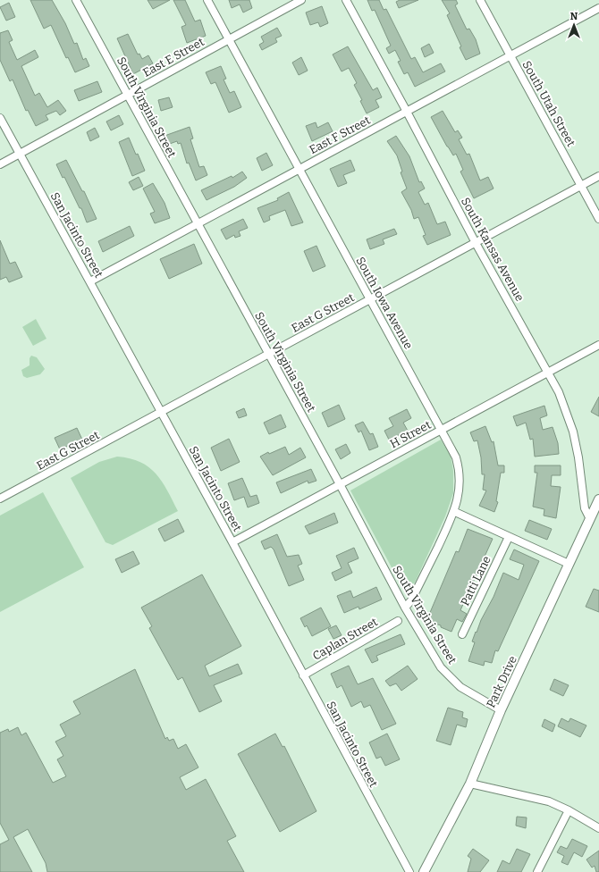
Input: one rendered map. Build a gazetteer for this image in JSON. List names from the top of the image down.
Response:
{
  "streets": {
    "street": [
      "East E Street",
      "South Utah Street",
      "South Virginia Street",
      "East F Street",
      "San Jacinto Street",
      "South Kansas Avenue",
      "South Iowa Avenue",
      "East G Street",
      "H Street",
      "Patti Lane",
      "Caplan Street",
      "Park Drive"
    ]
  },
  "crossings": [
    ["East E Street", "South Virginia Street"],
    ["East E Street", "San Jacinto Street"],
    ["East E Street", "South Iowa Avenue"],
    ["South Utah Street", "East F Street"],
    ["South Utah Street", "East G Street"],
    ["South Virginia Street", "East F Street"],
    ["South Virginia Street", "East G Street"],
    ["South Virginia Street", "H Street"],
    ["South Virginia Street", "Park Drive"],
    ["East F Street", "San Jacinto Street"],
    ["East F Street", "South Kansas Avenue"],
    ["East F Street", "South Iowa Avenue"],
    ["San Jacinto Street", "East G Street"],
    ["San Jacinto Street", "H Street"],
    ["San Jacinto Street", "Caplan Street"],
    ["South Kansas Avenue", "East G Street"],
    ["South Kansas Avenue", "H Street"],
    ["South Kansas Avenue", "Park Drive"],
    ["South Iowa Avenue", "East G Street"],
    ["South Iowa Avenue", "H Street"]
  ],
  "north": "top"
}
